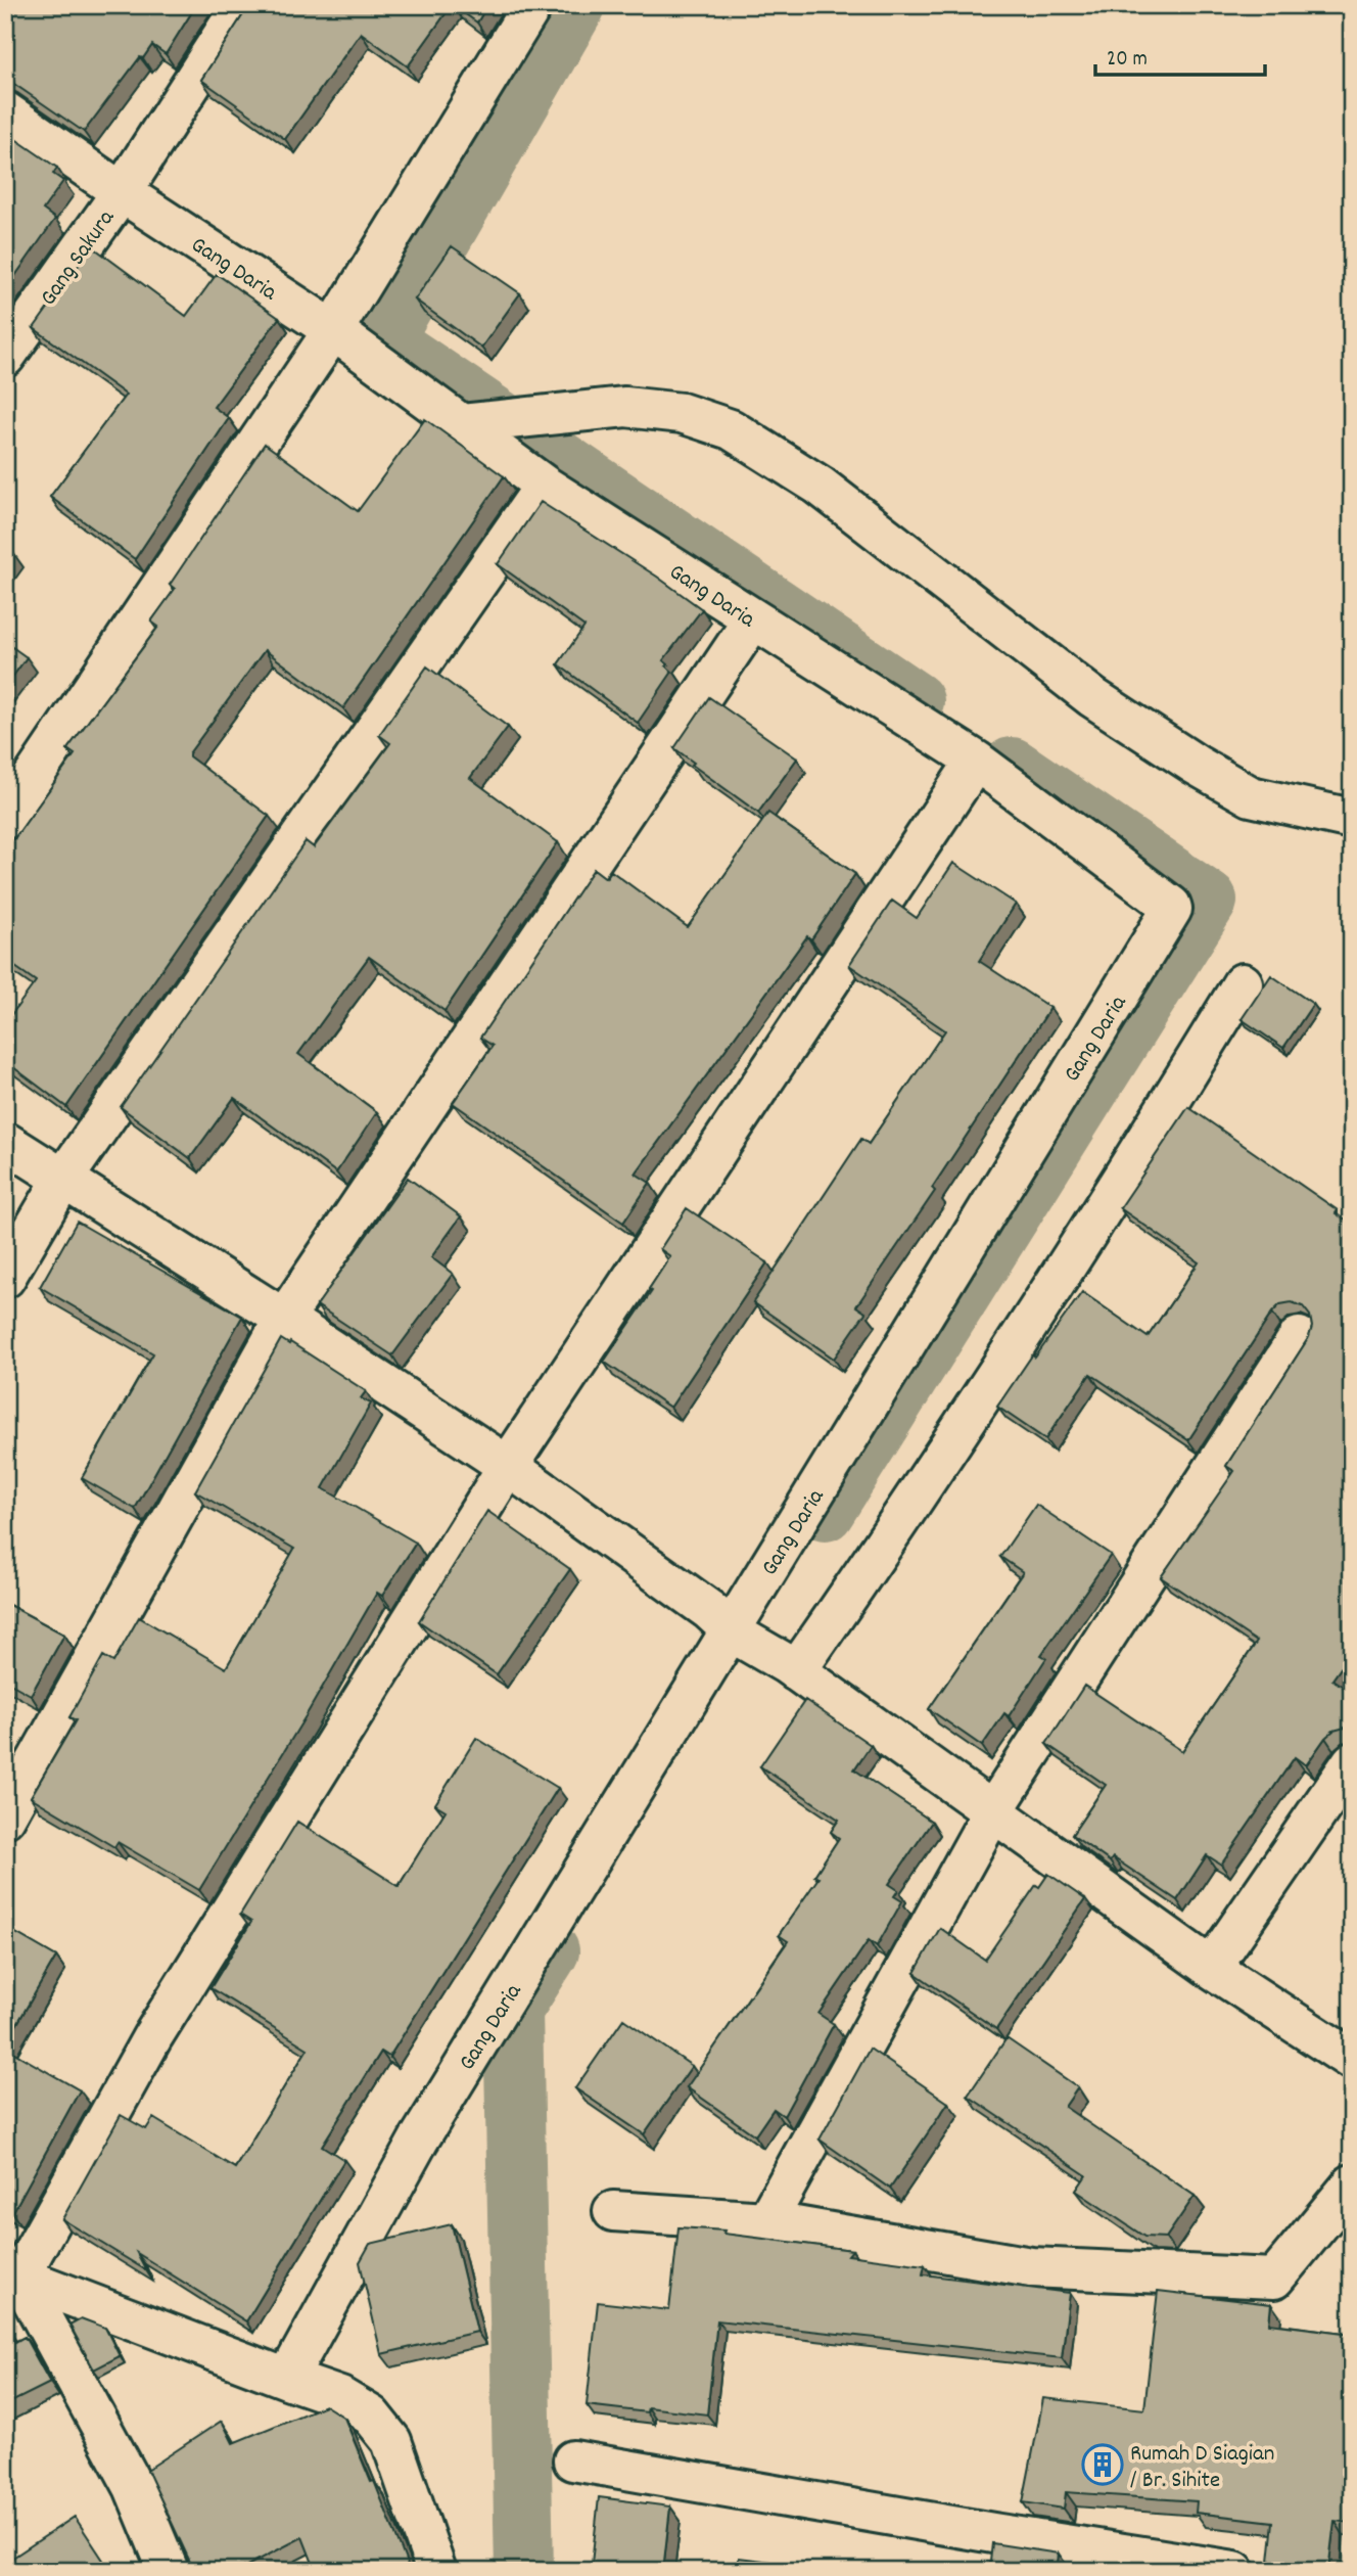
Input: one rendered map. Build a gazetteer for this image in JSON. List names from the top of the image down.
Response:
{
  "streets": {
    "street": ["Gang Sakura", "Gang Daria"]
  },
  "crossings": [
    ["Gang Sakura", "Gang Daria"]
  ],
  "places": {
    "building": ["Rumah D Siagian / Br. Sihite"]
  },
  "scale_bar": "20 m"
}
